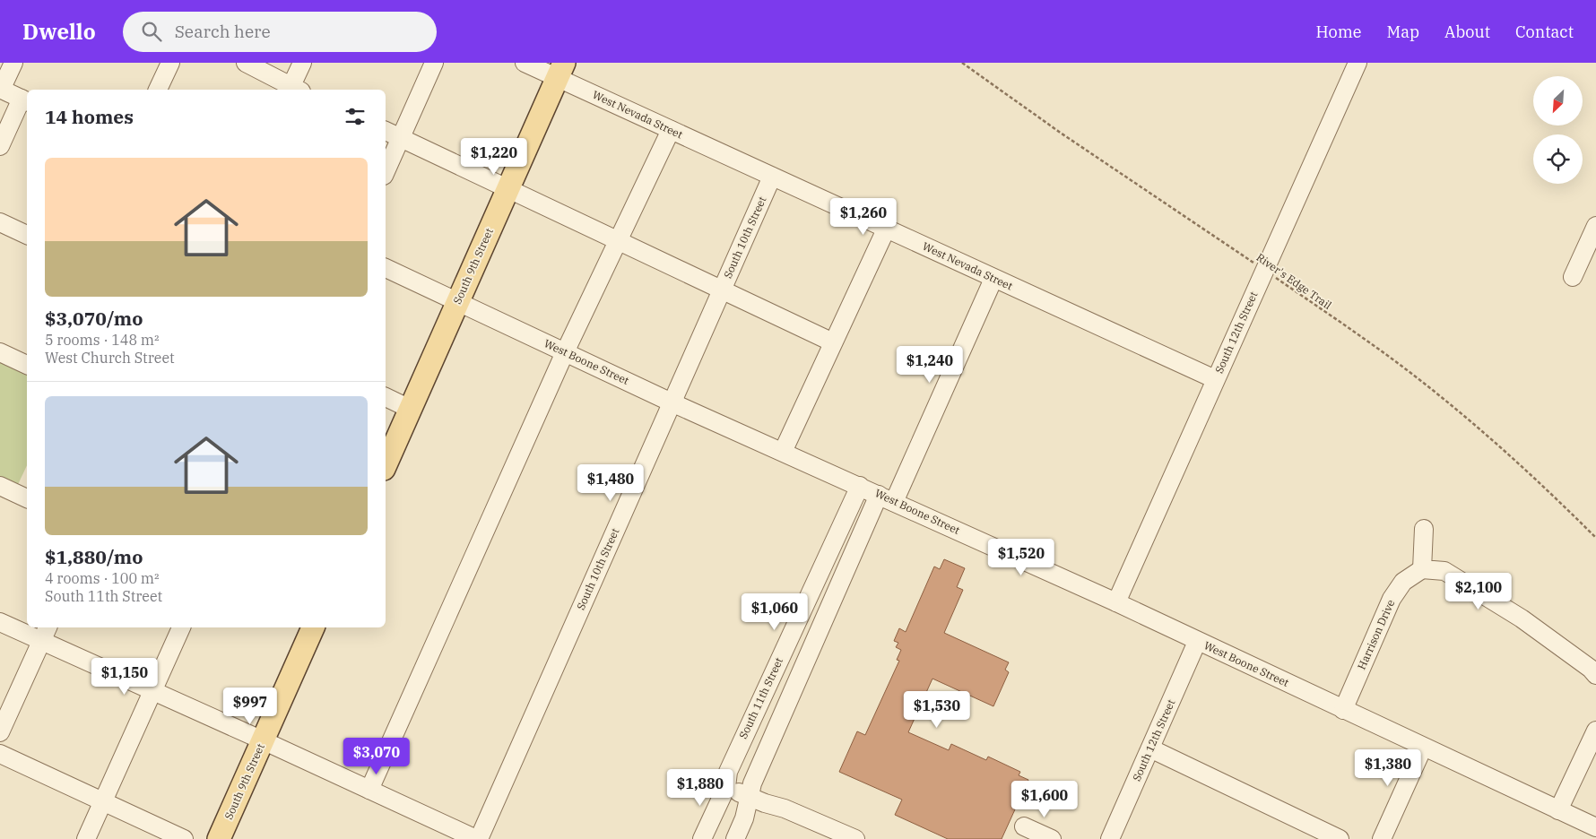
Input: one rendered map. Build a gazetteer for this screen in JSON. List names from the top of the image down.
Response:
{
  "streets": {
    "main road": ["South 9th Street"],
    "street": [
      "West Nevada Street",
      "South 10th Street",
      "South 12th Street",
      "West Boone Street",
      "Harrison Drive",
      "South 11th Street"
    ],
    "path": ["River's Edge Trail"]
  },
  "crossings": [
    ["West Nevada Street", "South 10th Street"],
    ["West Nevada Street", "South 9th Street"],
    ["West Nevada Street", "South 12th Street"],
    ["South 10th Street", "West Boone Street"],
    ["South 9th Street", "West Boone Street"],
    ["River's Edge Trail", "South 12th Street"],
    ["South 12th Street", "West Boone Street"],
    ["West Boone Street", "Harrison Drive"],
    ["West Boone Street", "South 11th Street"]
  ],
  "north": "bottom left",
  "page": {
    "header": "Dwello",
    "search": "Search here",
    "nav": [
      "Home",
      "Map",
      "About",
      "Contact"
    ],
    "heading": "14 homes",
    "price": [
      "$1,220",
      "$1,260",
      "$1,240",
      "$1,480",
      "$1,520",
      "$2,100",
      "$1,060",
      "$1,150",
      "$997",
      "$1,530",
      "$3,070",
      "$1,380",
      "$1,880",
      "$1,600"
    ],
    "list": [
      {
        "name": "$3,070/mo",
        "note": "5 rooms · 148 m² · West Church Street"
      },
      {
        "name": "$1,880/mo",
        "note": "4 rooms · 100 m² · South 11th Street"
      }
    ]
  }
}
